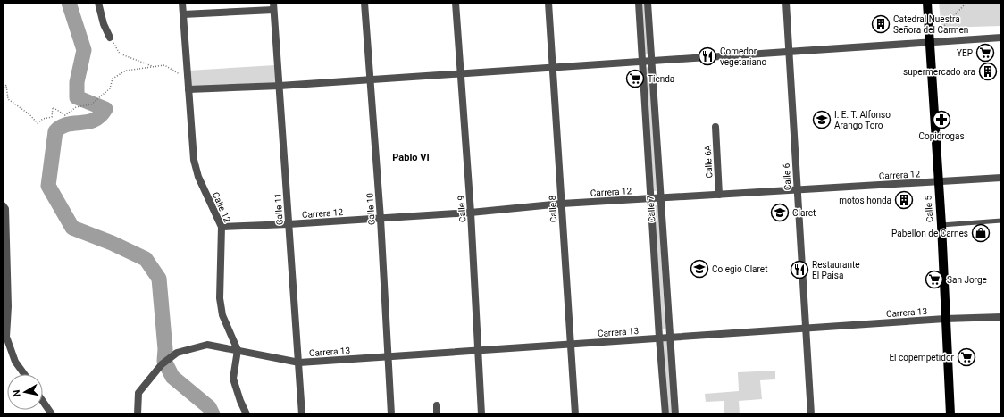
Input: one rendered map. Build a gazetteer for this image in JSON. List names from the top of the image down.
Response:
{
  "streets": {
    "main road": ["Calle 5"],
    "street": [
      "Calle 6A",
      "Carrera 12",
      "Calle 6",
      "Calle 12",
      "Calle 11",
      "Calle 10",
      "Calle 9",
      "Calle 8",
      "Calle 7",
      "Carrera 13"
    ]
  },
  "crossings": [
    ["Calle 6A", "Carrera 12"],
    ["Carrera 12", "Calle 6"],
    ["Carrera 12", "Calle 12"],
    ["Carrera 12", "Calle 11"],
    ["Carrera 12", "Calle 10"],
    ["Carrera 12", "Calle 9"],
    ["Carrera 12", "Calle 8"],
    ["Carrera 12", "Calle 7"],
    ["Carrera 12", "Calle 5"],
    ["Calle 6", "Carrera 13"],
    ["Calle 12", "Carrera 13"],
    ["Calle 11", "Carrera 13"],
    ["Calle 10", "Carrera 13"],
    ["Calle 9", "Carrera 13"],
    ["Calle 8", "Carrera 13"],
    ["Calle 7", "Carrera 13"],
    ["Calle 5", "Carrera 13"]
  ],
  "districts": ["Pablo VI"],
  "places": {
    "building": ["Catedral Nuestra Señora del Carmen", "supermercado ara", "motos honda"],
    "supermarket": [
      "YEP",
      "Tienda",
      "San Jorge",
      "El copempetidor"
    ],
    "restaurant": ["Comedor vegetariano", "Restaurante El Paisa"],
    "school or university": ["I. E. T. Alfonso Arango Toro", "Claret", "Colegio Claret"],
    "pharmacy": ["Copidrogas"],
    "shop": ["Pabellon de Carnes"]
  },
  "north": "left"
}
